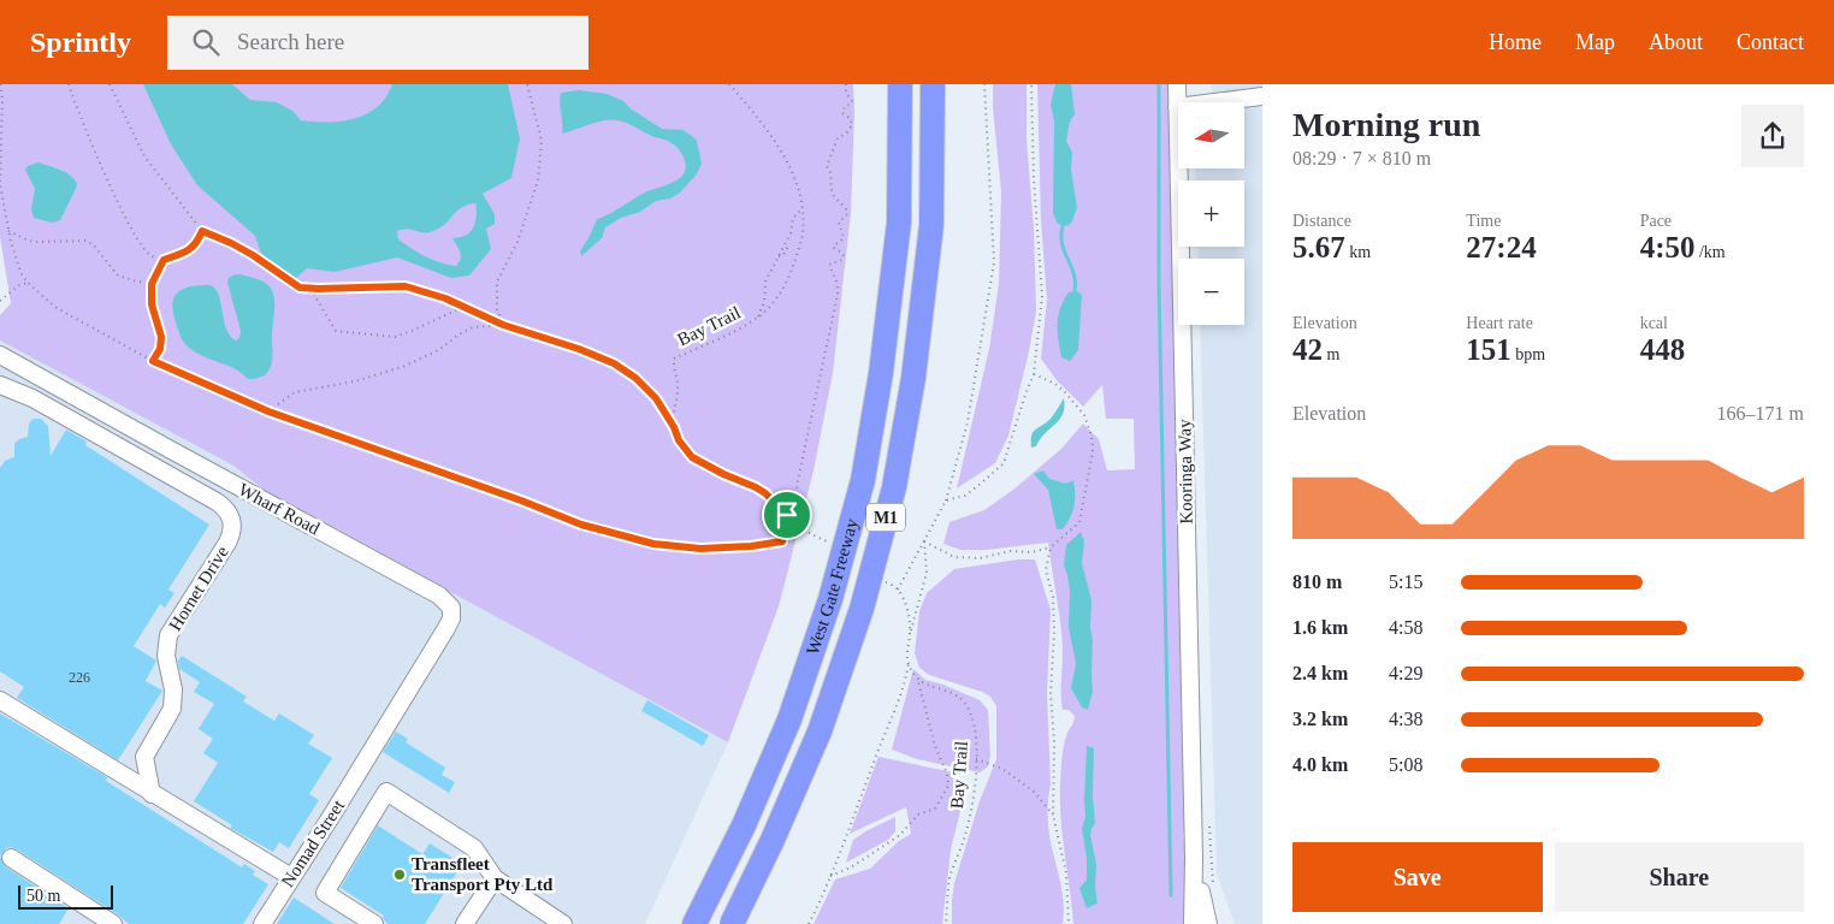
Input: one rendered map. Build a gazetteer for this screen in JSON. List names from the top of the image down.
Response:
{
  "streets": {
    "highway": ["M1", "West Gate Freeway"],
    "street": [
      "Kooringa Way",
      "Wharf Road",
      "Hornet Drive",
      "Nomad Street"
    ],
    "path": ["Bay Trail"]
  },
  "crossings": [
    ["Wharf Road", "Nomad Street"]
  ],
  "places": ["Transfleet Transport Pty Ltd"],
  "house_numbers": ["226"],
  "scale_bar": "50 m",
  "north": "left",
  "page": {
    "header": "Sprintly",
    "search": "Search here",
    "nav": [
      "Home",
      "Map",
      "About",
      "Contact"
    ],
    "heading": ["Morning run", "08:29 · 7 × 810 m"],
    "map_buttons": ["+", "−"],
    "stats": [
      ["Distance", "5.67 km"],
      ["Time", "27:24"],
      ["Pace", "4:50 /km"],
      ["Elevation", "42 m"],
      ["Heart rate", "151 bpm"],
      ["kcal", "448"]
    ],
    "chart": ["Elevation", "166–171 m"],
    "list": [
      {
        "name": "810 m",
        "note": "5:15"
      },
      {
        "name": "1.6 km",
        "note": "4:58"
      },
      {
        "name": "2.4 km",
        "note": "4:29"
      },
      {
        "name": "3.2 km",
        "note": "4:38"
      },
      {
        "name": "4.0 km",
        "note": "5:08"
      }
    ],
    "buttons": ["Save", "Share"],
    "scale": "50 m"
  }
}
